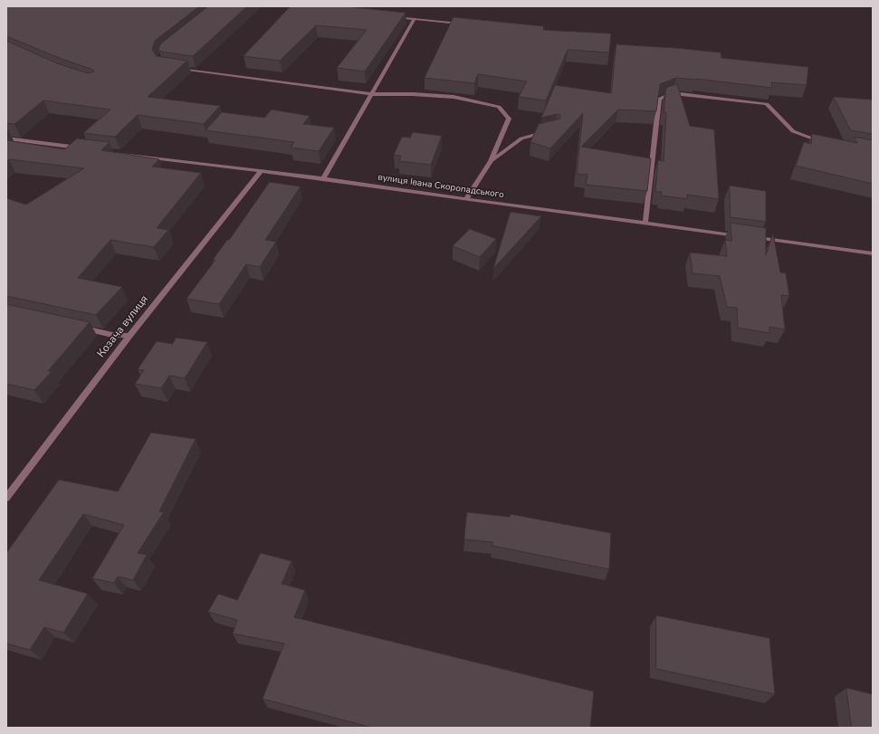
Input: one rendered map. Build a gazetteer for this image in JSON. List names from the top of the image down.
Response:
{
  "streets": {
    "street": ["вулиця Івана Скоропадського", "Козача вулиця"]
  },
  "crossings": [
    ["вулиця Івана Скоропадського", "Козача вулиця"]
  ]
}
